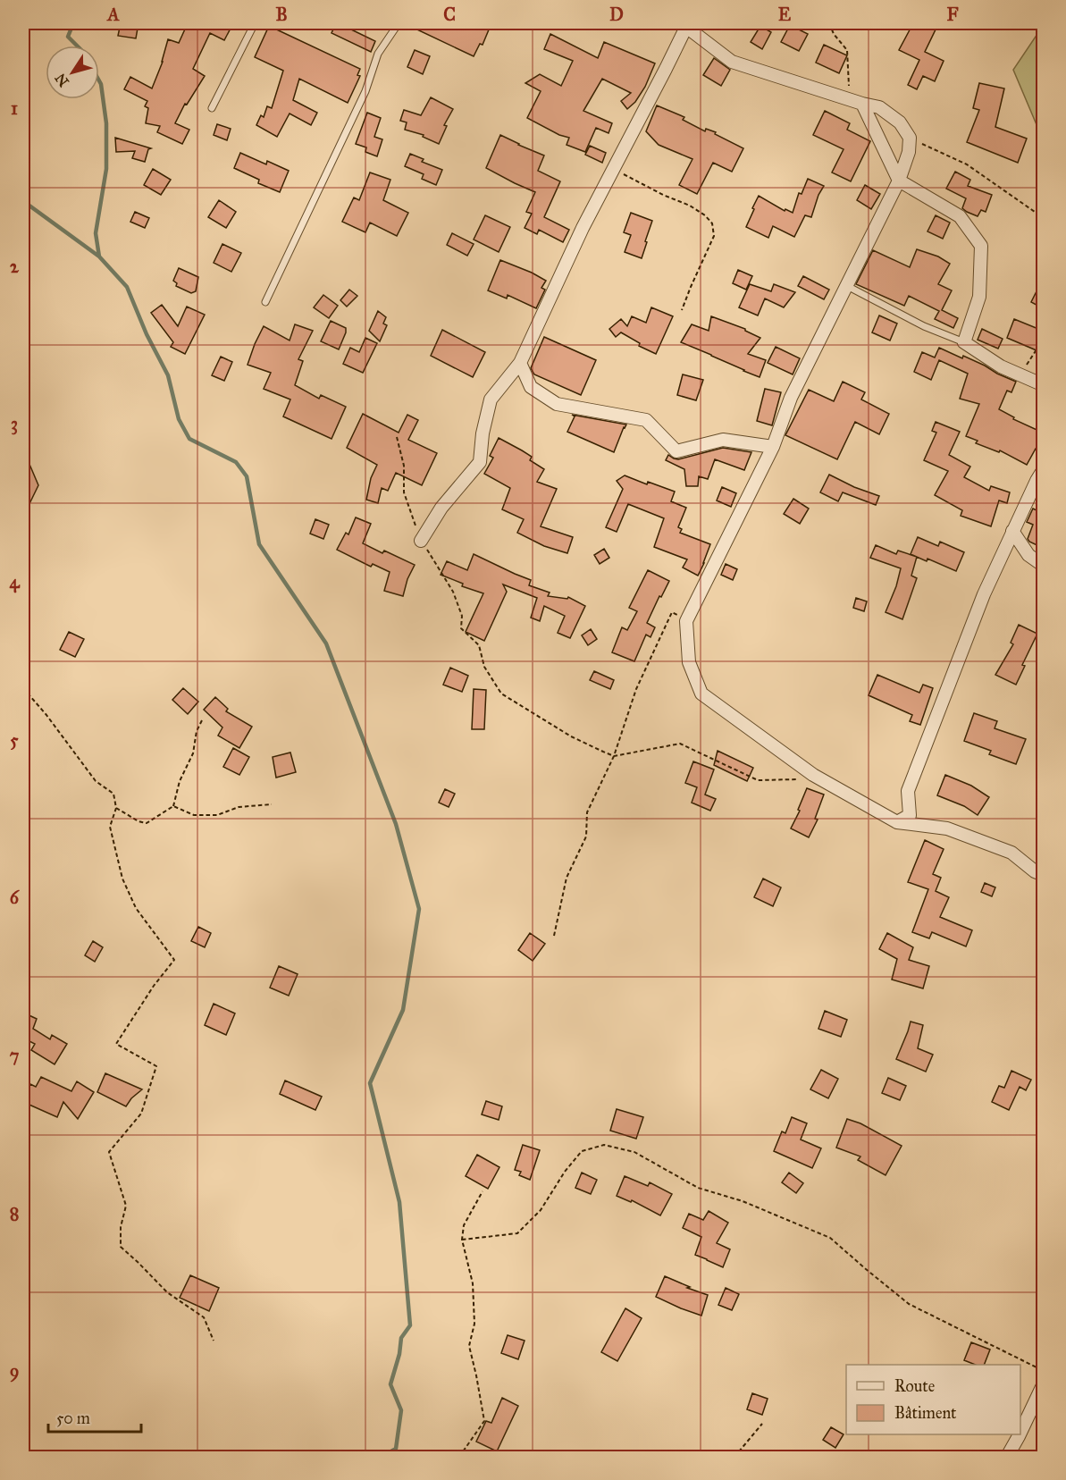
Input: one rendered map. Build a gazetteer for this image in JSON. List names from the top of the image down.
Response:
{
  "legend": ["Route", "Bâtiment"],
  "scale_bar": "50 m",
  "north": "bottom left",
  "grid": {
    "columns": [
      "A",
      "B",
      "C",
      "D",
      "E",
      "F"
    ],
    "rows": [
      "1",
      "2",
      "3",
      "4",
      "5",
      "6",
      "7",
      "8",
      "9"
    ]
  }
}
